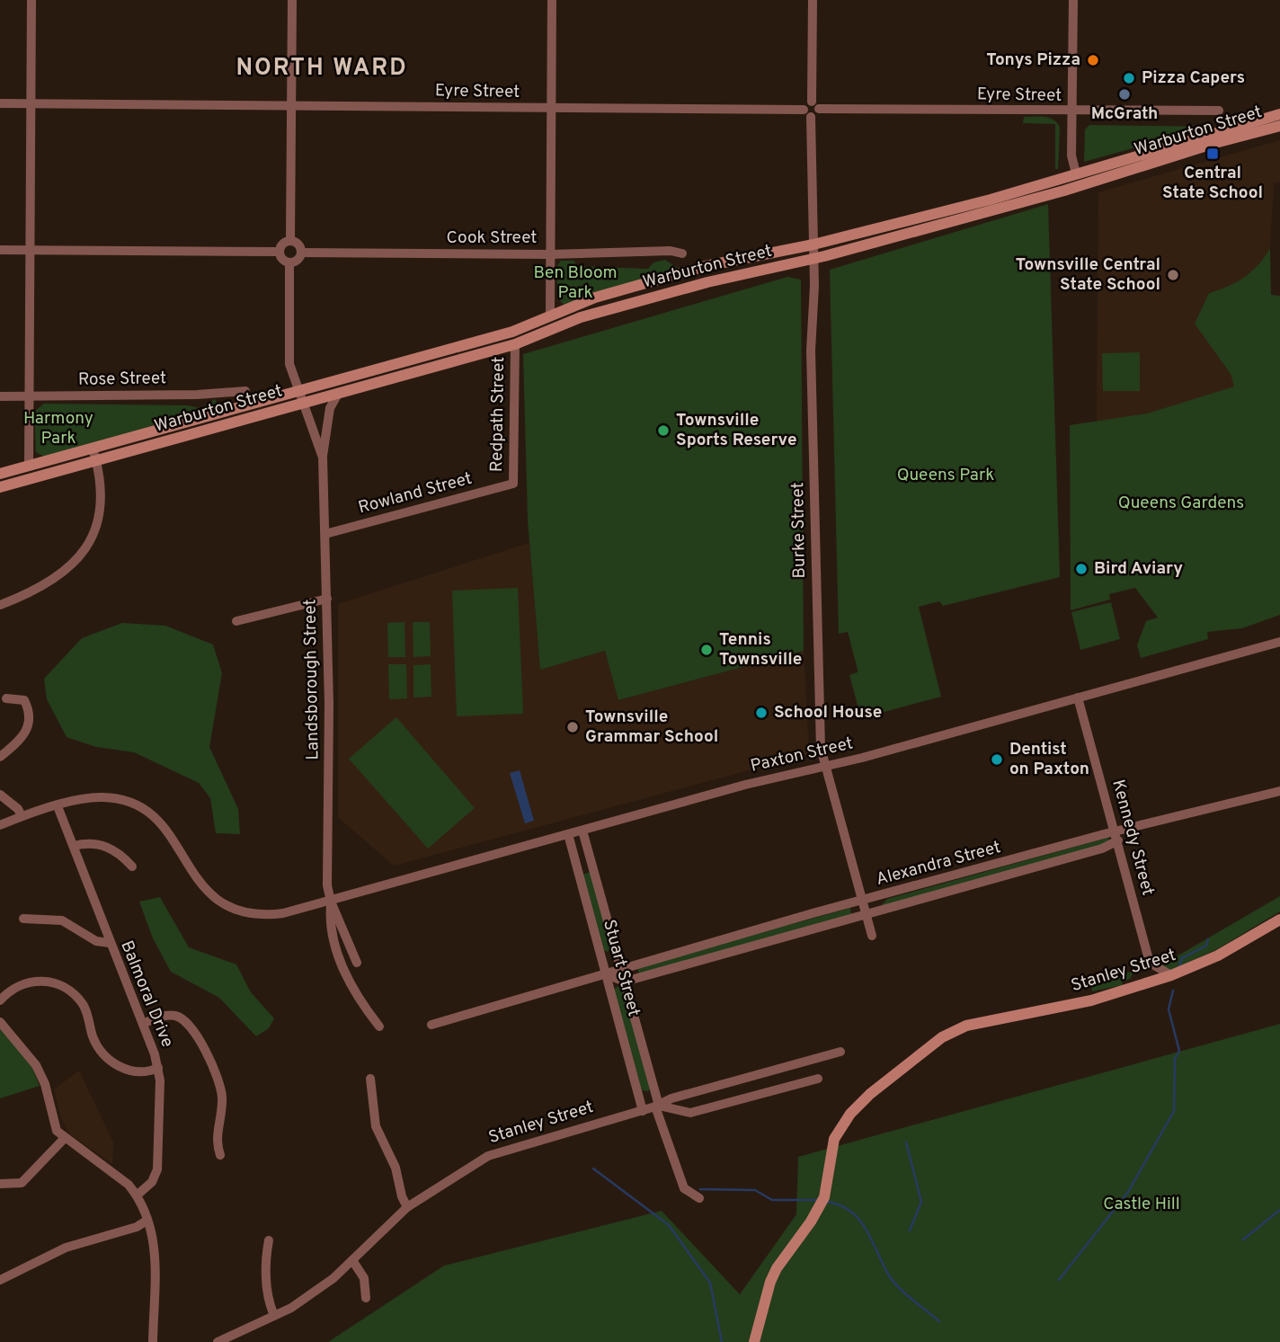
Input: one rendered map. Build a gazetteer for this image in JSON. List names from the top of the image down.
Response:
{
  "streets": {
    "main road": ["Warburton Street", "Stanley Street"],
    "street": [
      "Eyre Street",
      "Cook Street",
      "Rose Street",
      "Redpath Street",
      "Rowland Street",
      "Burke Street",
      "Landsborough Street",
      "Paxton Street",
      "Kennedy Street",
      "Alexandra Street",
      "Stuart Street",
      "Balmoral Drive"
    ]
  },
  "crossings": [
    ["Eyre Street", "Burke Street"],
    ["Warburton Street", "Redpath Street"],
    ["Warburton Street", "Burke Street"],
    ["Warburton Street", "Landsborough Street"],
    ["Cook Street", "Landsborough Street"],
    ["Redpath Street", "Rowland Street"],
    ["Rowland Street", "Landsborough Street"],
    ["Burke Street", "Paxton Street"],
    ["Burke Street", "Alexandra Street"],
    ["Landsborough Street", "Paxton Street"],
    ["Paxton Street", "Kennedy Street"],
    ["Paxton Street", "Stuart Street"],
    ["Paxton Street", "Balmoral Drive"],
    ["Kennedy Street", "Alexandra Street"],
    ["Kennedy Street", "Stanley Street"],
    ["Alexandra Street", "Stuart Street"],
    ["Stuart Street", "Stanley Street"]
  ],
  "districts": ["NORTH WARD"],
  "parks": [
    "Ben Bloom Park",
    "Harmony Park",
    "Queens Park",
    "Queens Gardens",
    "Castle Hill"
  ],
  "places": {
    "other": [
      "Tonys Pizza",
      "Pizza Capers",
      "McGrath",
      "Townsville Central State School",
      "Townsville Sports Reserve",
      "Bird Aviary",
      "Tennis Townsville",
      "School House",
      "Townsville Grammar School",
      "Dentist on Paxton"
    ],
    "transit": ["Central State School"]
  }
}
